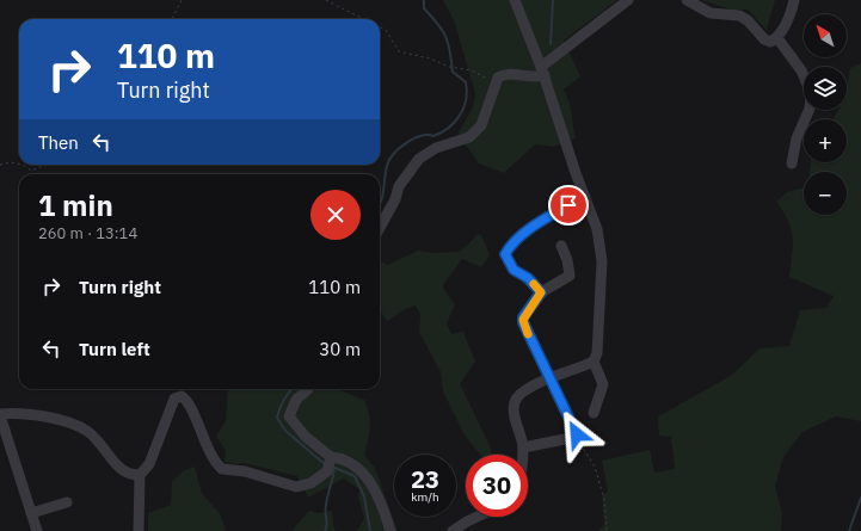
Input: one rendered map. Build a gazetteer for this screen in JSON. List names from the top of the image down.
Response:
{
  "north": "top left",
  "page": {
    "map_buttons": ["+", "−"],
    "turn": ["110 m", "Turn right"],
    "then": "Then",
    "heading": ["1 min", "260 m · 13:14"],
    "list": [
      {
        "name": "Turn right",
        "value": "110 m"
      },
      {
        "name": "Turn left",
        "value": "30 m"
      }
    ],
    "speed": "23 km/h",
    "limit": "30"
  }
}
